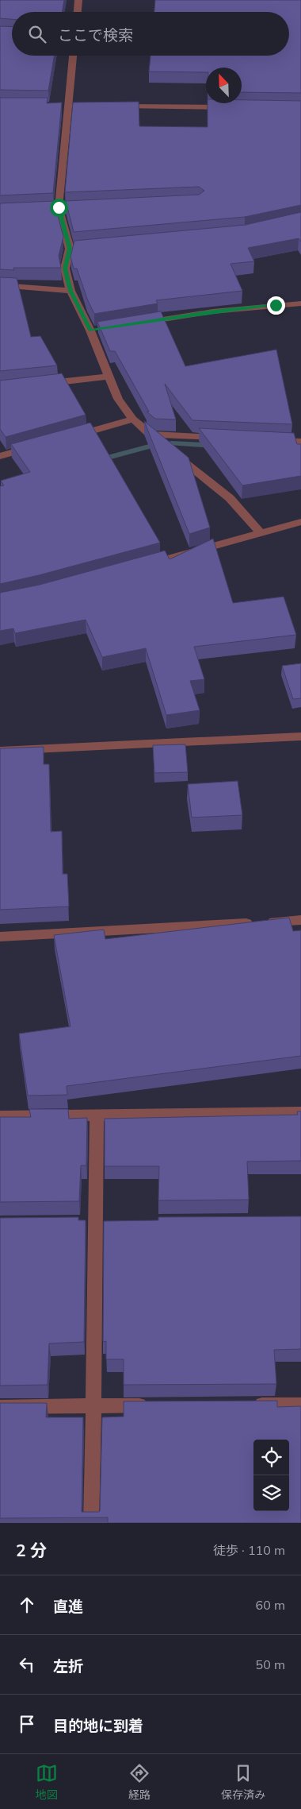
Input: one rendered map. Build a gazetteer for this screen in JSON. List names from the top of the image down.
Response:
{
  "north": "top left",
  "page": {
    "search": "ここで検索",
    "heading": ["2 分", "徒歩 · 110 m"],
    "list": [
      ["直進", "60 m"],
      ["左折", "50 m"],
      "目的地に到着"
    ],
    "nav": ["地図", "経路", "保存済み"]
  }
}
